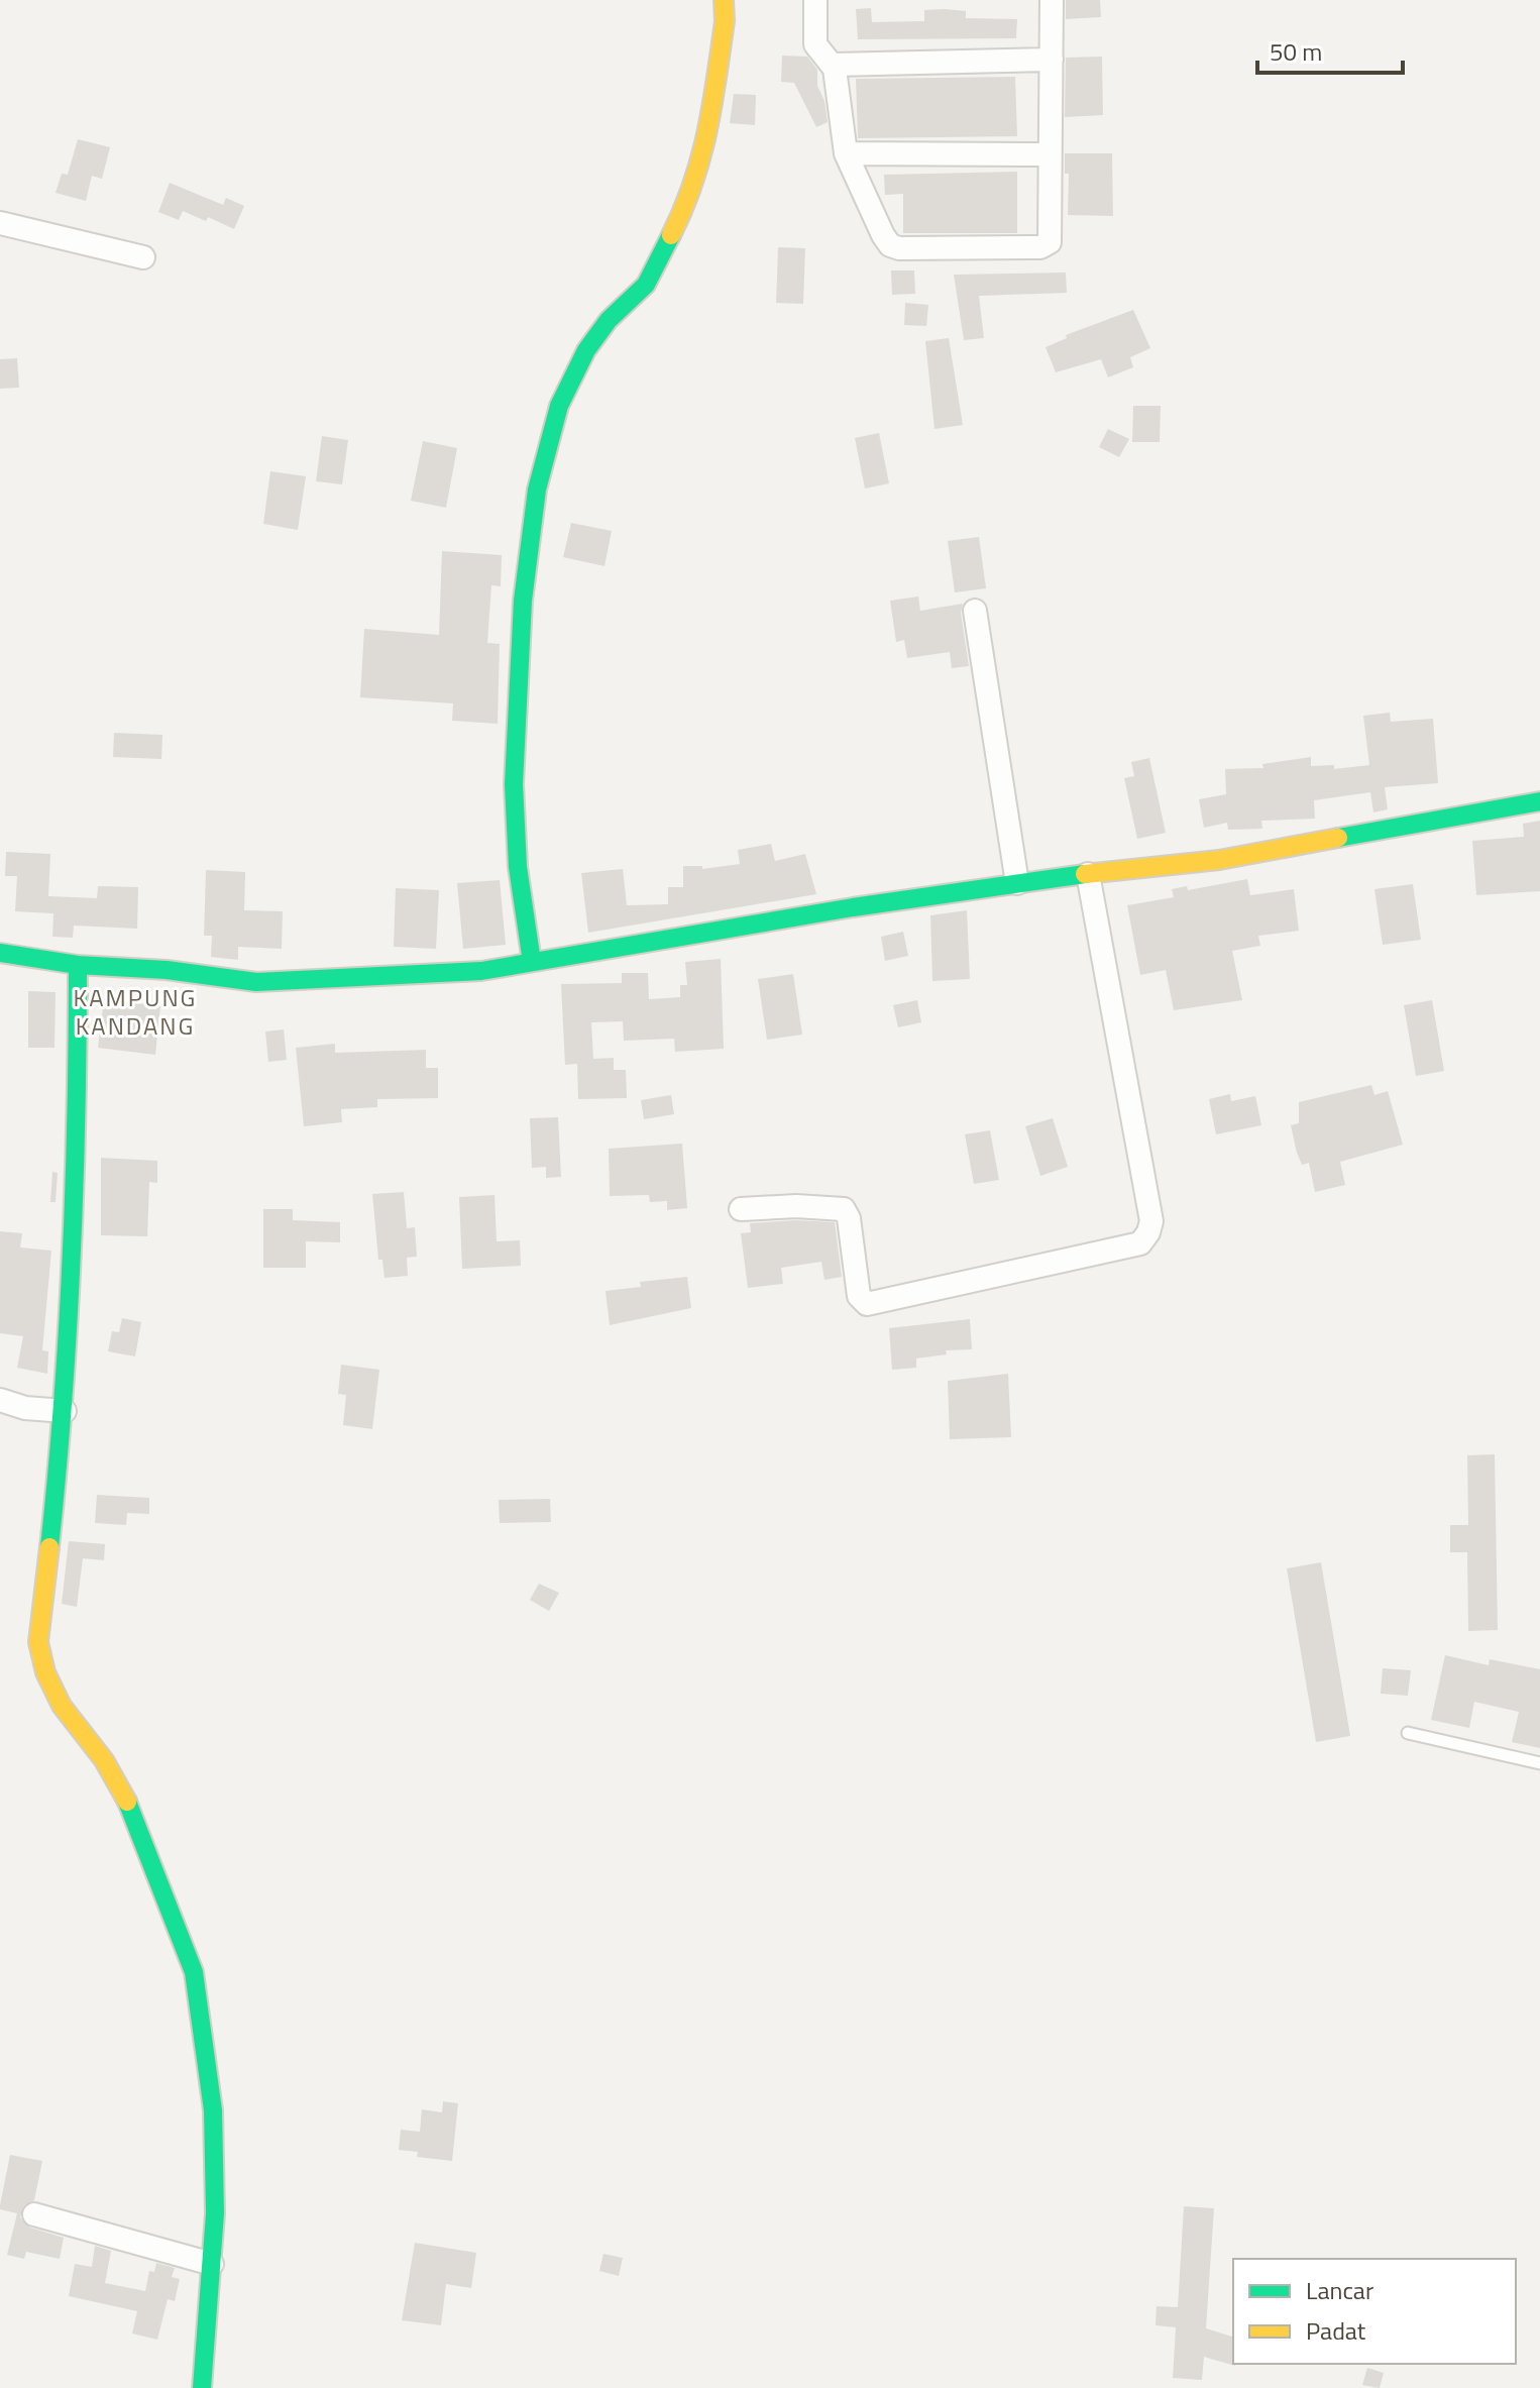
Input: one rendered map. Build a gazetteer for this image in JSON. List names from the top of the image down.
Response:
{
  "districts": ["KAMPUNG KANDANG"],
  "legend": ["Lancar", "Padat"],
  "scale_bar": "50 m"
}
